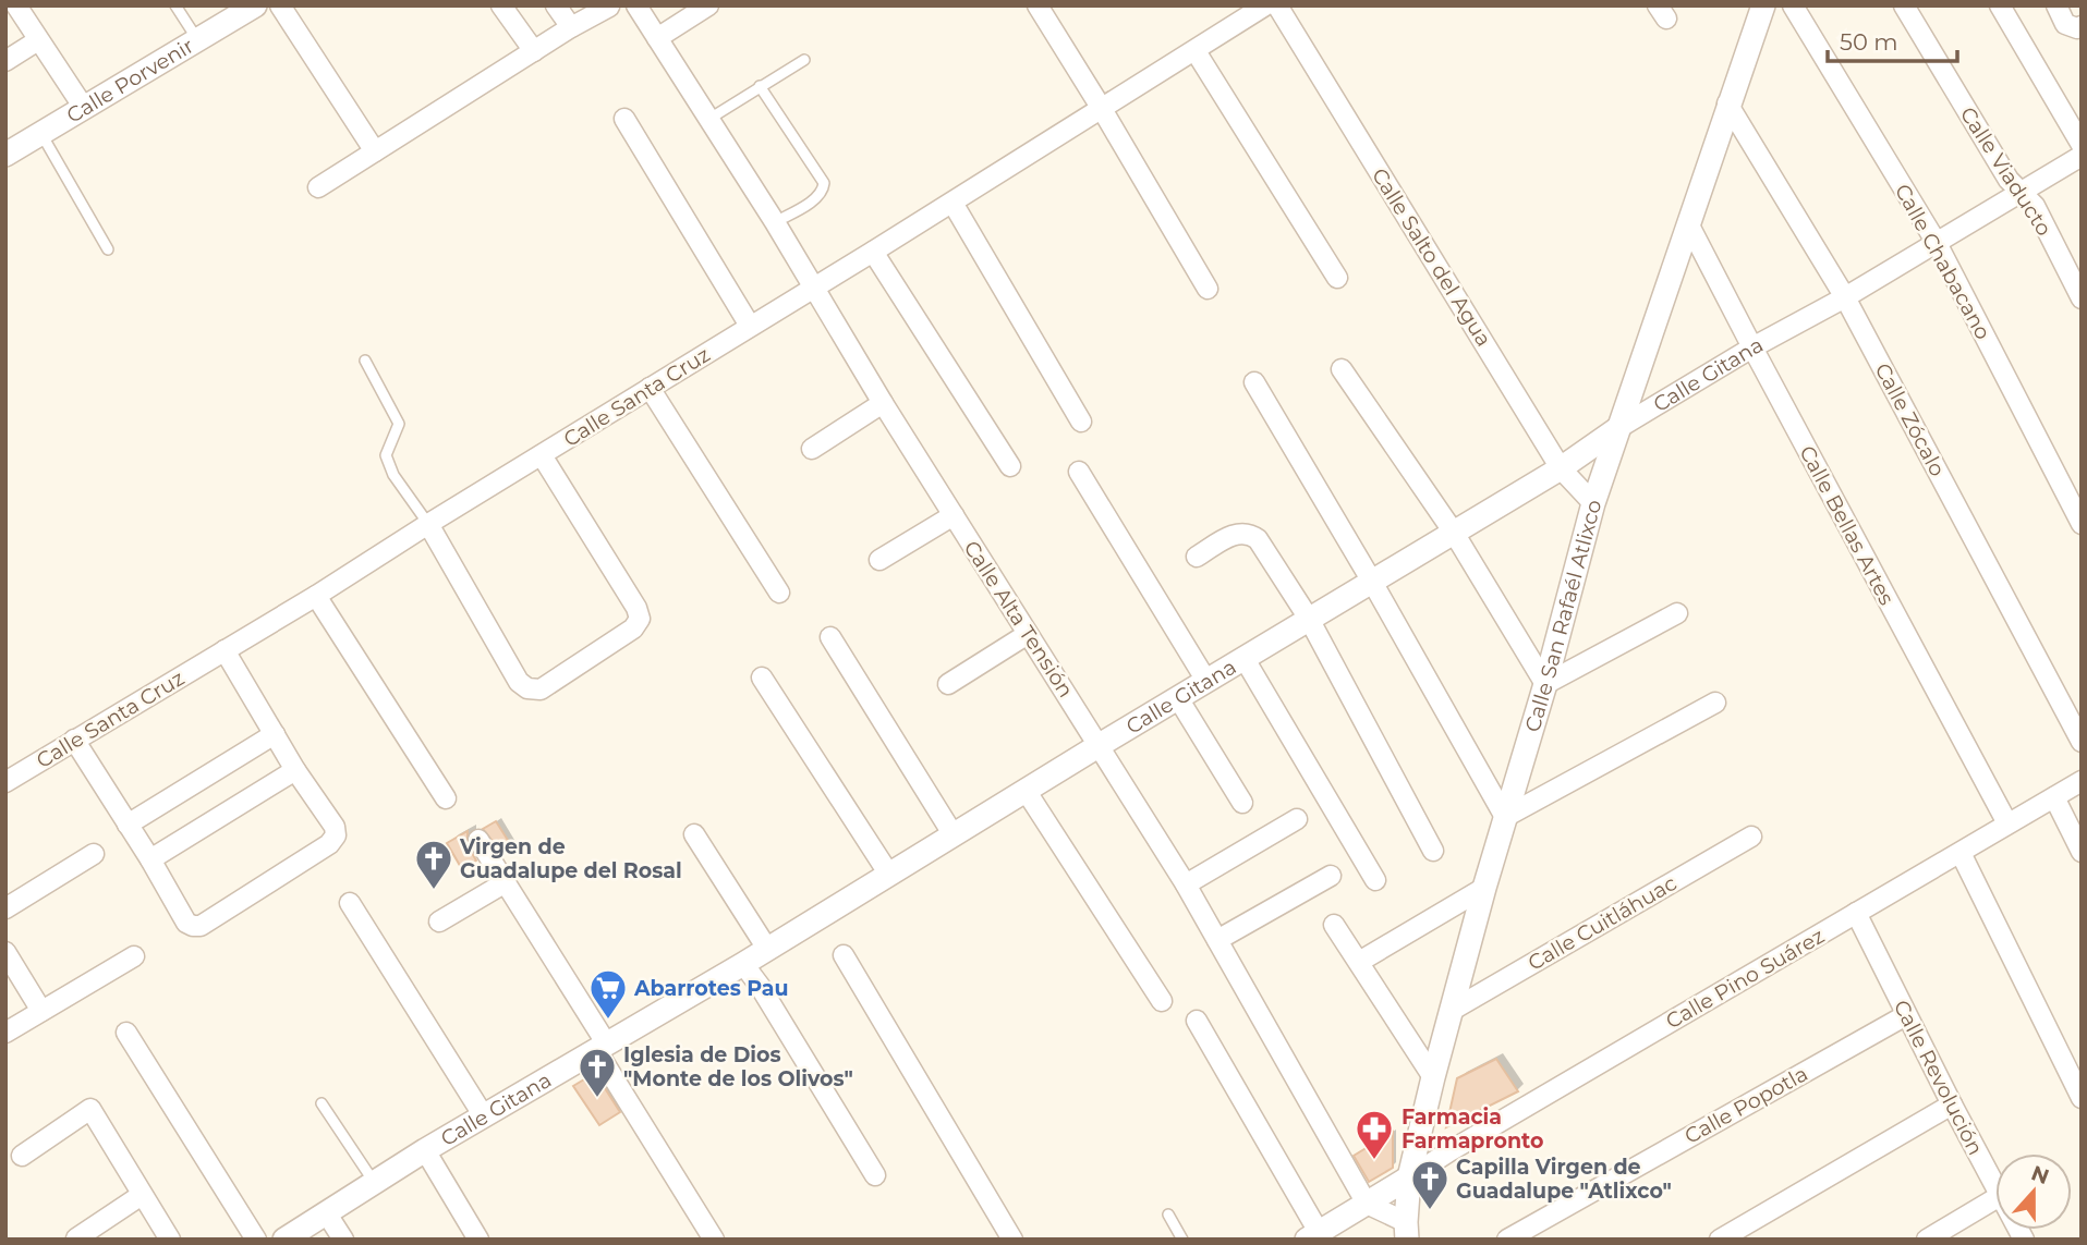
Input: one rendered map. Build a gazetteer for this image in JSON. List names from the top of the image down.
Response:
{
  "streets": {
    "street": [
      "Calle Porvenir",
      "Calle Viaducto",
      "Calle Salto del Agua",
      "Calle Chabacano",
      "Calle Gitana",
      "Calle Santa Cruz",
      "Calle Zócalo",
      "Calle Bellas Artes",
      "Calle San Rafaél Atlixco",
      "Calle Alta Tensión",
      "Calle Cuitláhuac",
      "Calle Pino Suárez",
      "Calle Revolución",
      "Calle Popotla"
    ]
  },
  "crossings": [
    ["Calle Viaducto", "Calle Gitana"],
    ["Calle Salto del Agua", "Calle Gitana"],
    ["Calle Salto del Agua", "Calle San Rafaél Atlixco"],
    ["Calle Chabacano", "Calle Gitana"],
    ["Calle Gitana", "Calle Zócalo"],
    ["Calle Gitana", "Calle Bellas Artes"],
    ["Calle Gitana", "Calle San Rafaél Atlixco"],
    ["Calle Gitana", "Calle Alta Tensión"],
    ["Calle Santa Cruz", "Calle Alta Tensión"],
    ["Calle Zócalo", "Calle San Rafaél Atlixco"],
    ["Calle Bellas Artes", "Calle San Rafaél Atlixco"],
    ["Calle Bellas Artes", "Calle Pino Suárez"],
    ["Calle San Rafaél Atlixco", "Calle Cuitláhuac"],
    ["Calle San Rafaél Atlixco", "Calle Pino Suárez"],
    ["Calle Pino Suárez", "Calle Revolución"],
    ["Calle Revolución", "Calle Popotla"]
  ],
  "places": {
    "church": ["Virgen de Guadalupe del Rosal", "Iglesia de Dios \"Monte de los Olivos\"", "Capilla Virgen de Guadalupe \"Atlixco\""],
    "supermarket": ["Abarrotes Pau"],
    "pharmacy": ["Farmacia Farmapronto"]
  },
  "scale_bar": "50 m",
  "north": "top"
}
